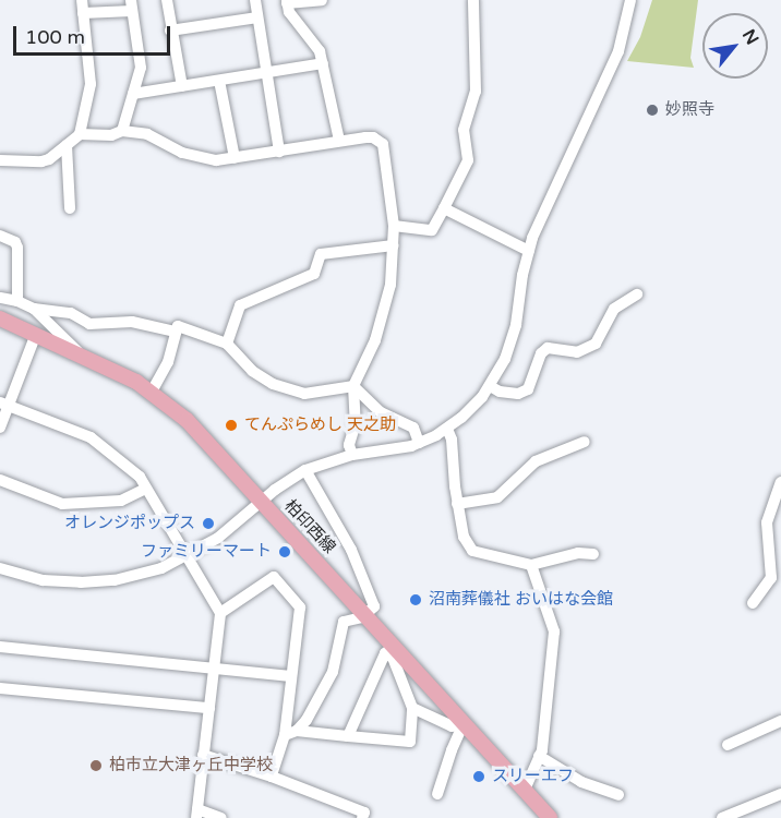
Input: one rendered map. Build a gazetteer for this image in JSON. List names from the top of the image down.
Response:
{
  "streets": {
    "main road": ["柏印西線"]
  },
  "places": [
    "妙照寺",
    "てんぷらめし 天之助",
    "オレンジポップス",
    "ファミリーマート",
    "沼南葬儀社 おいはな会館",
    "柏市立大津ヶ丘中学校",
    "スリーエフ"
  ],
  "scale_bar": "100 m",
  "north": "top right"
}
